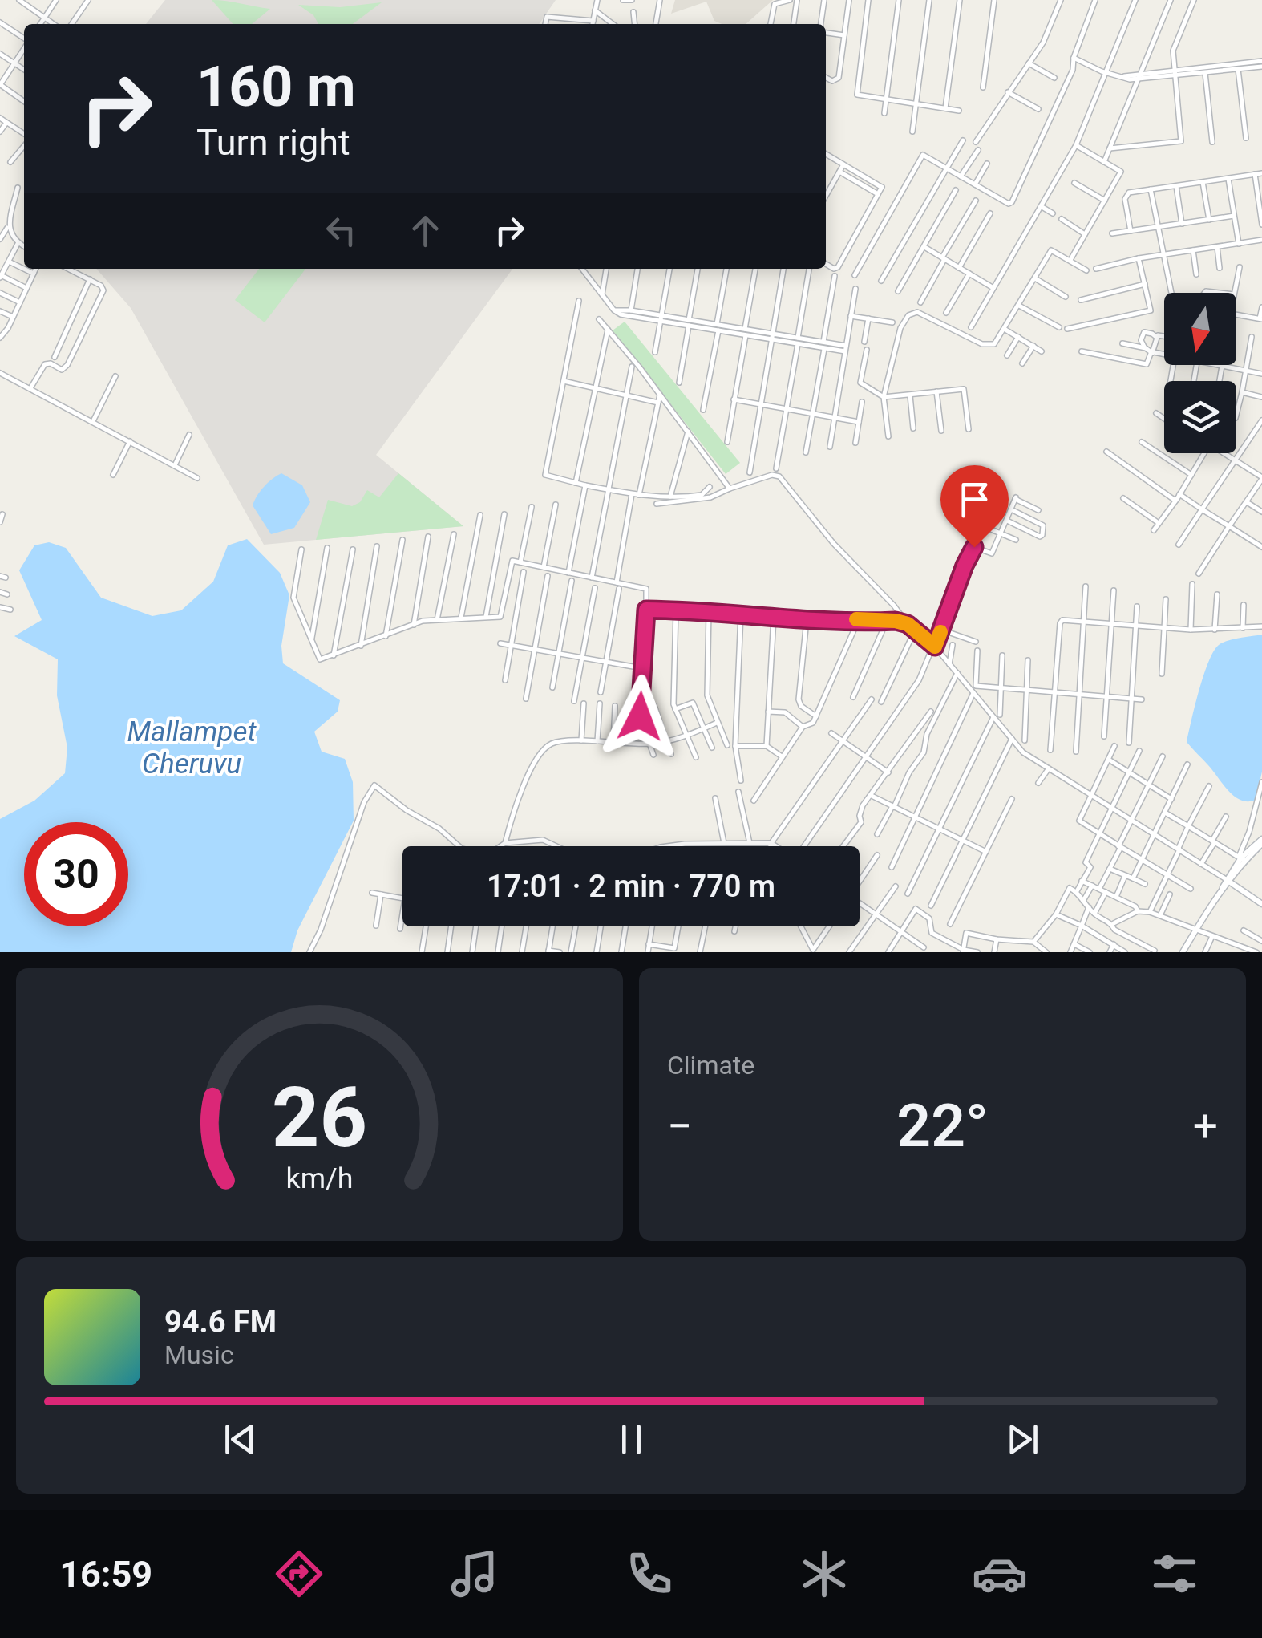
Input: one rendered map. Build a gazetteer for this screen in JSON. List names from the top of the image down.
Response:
{
  "water": ["Mallampet Cheruvu"],
  "north": "bottom",
  "page": {
    "turn": ["160 m", "Turn right"],
    "limit": "30",
    "trip": "17:01 · 2 min · 770 m",
    "tile": "Climate",
    "heat": ["−", "22°", "+"],
    "song": ["94.6 FM", "Music"],
    "tabs": "16:59",
    "gauge": ["26", "km/h"]
  }
}
